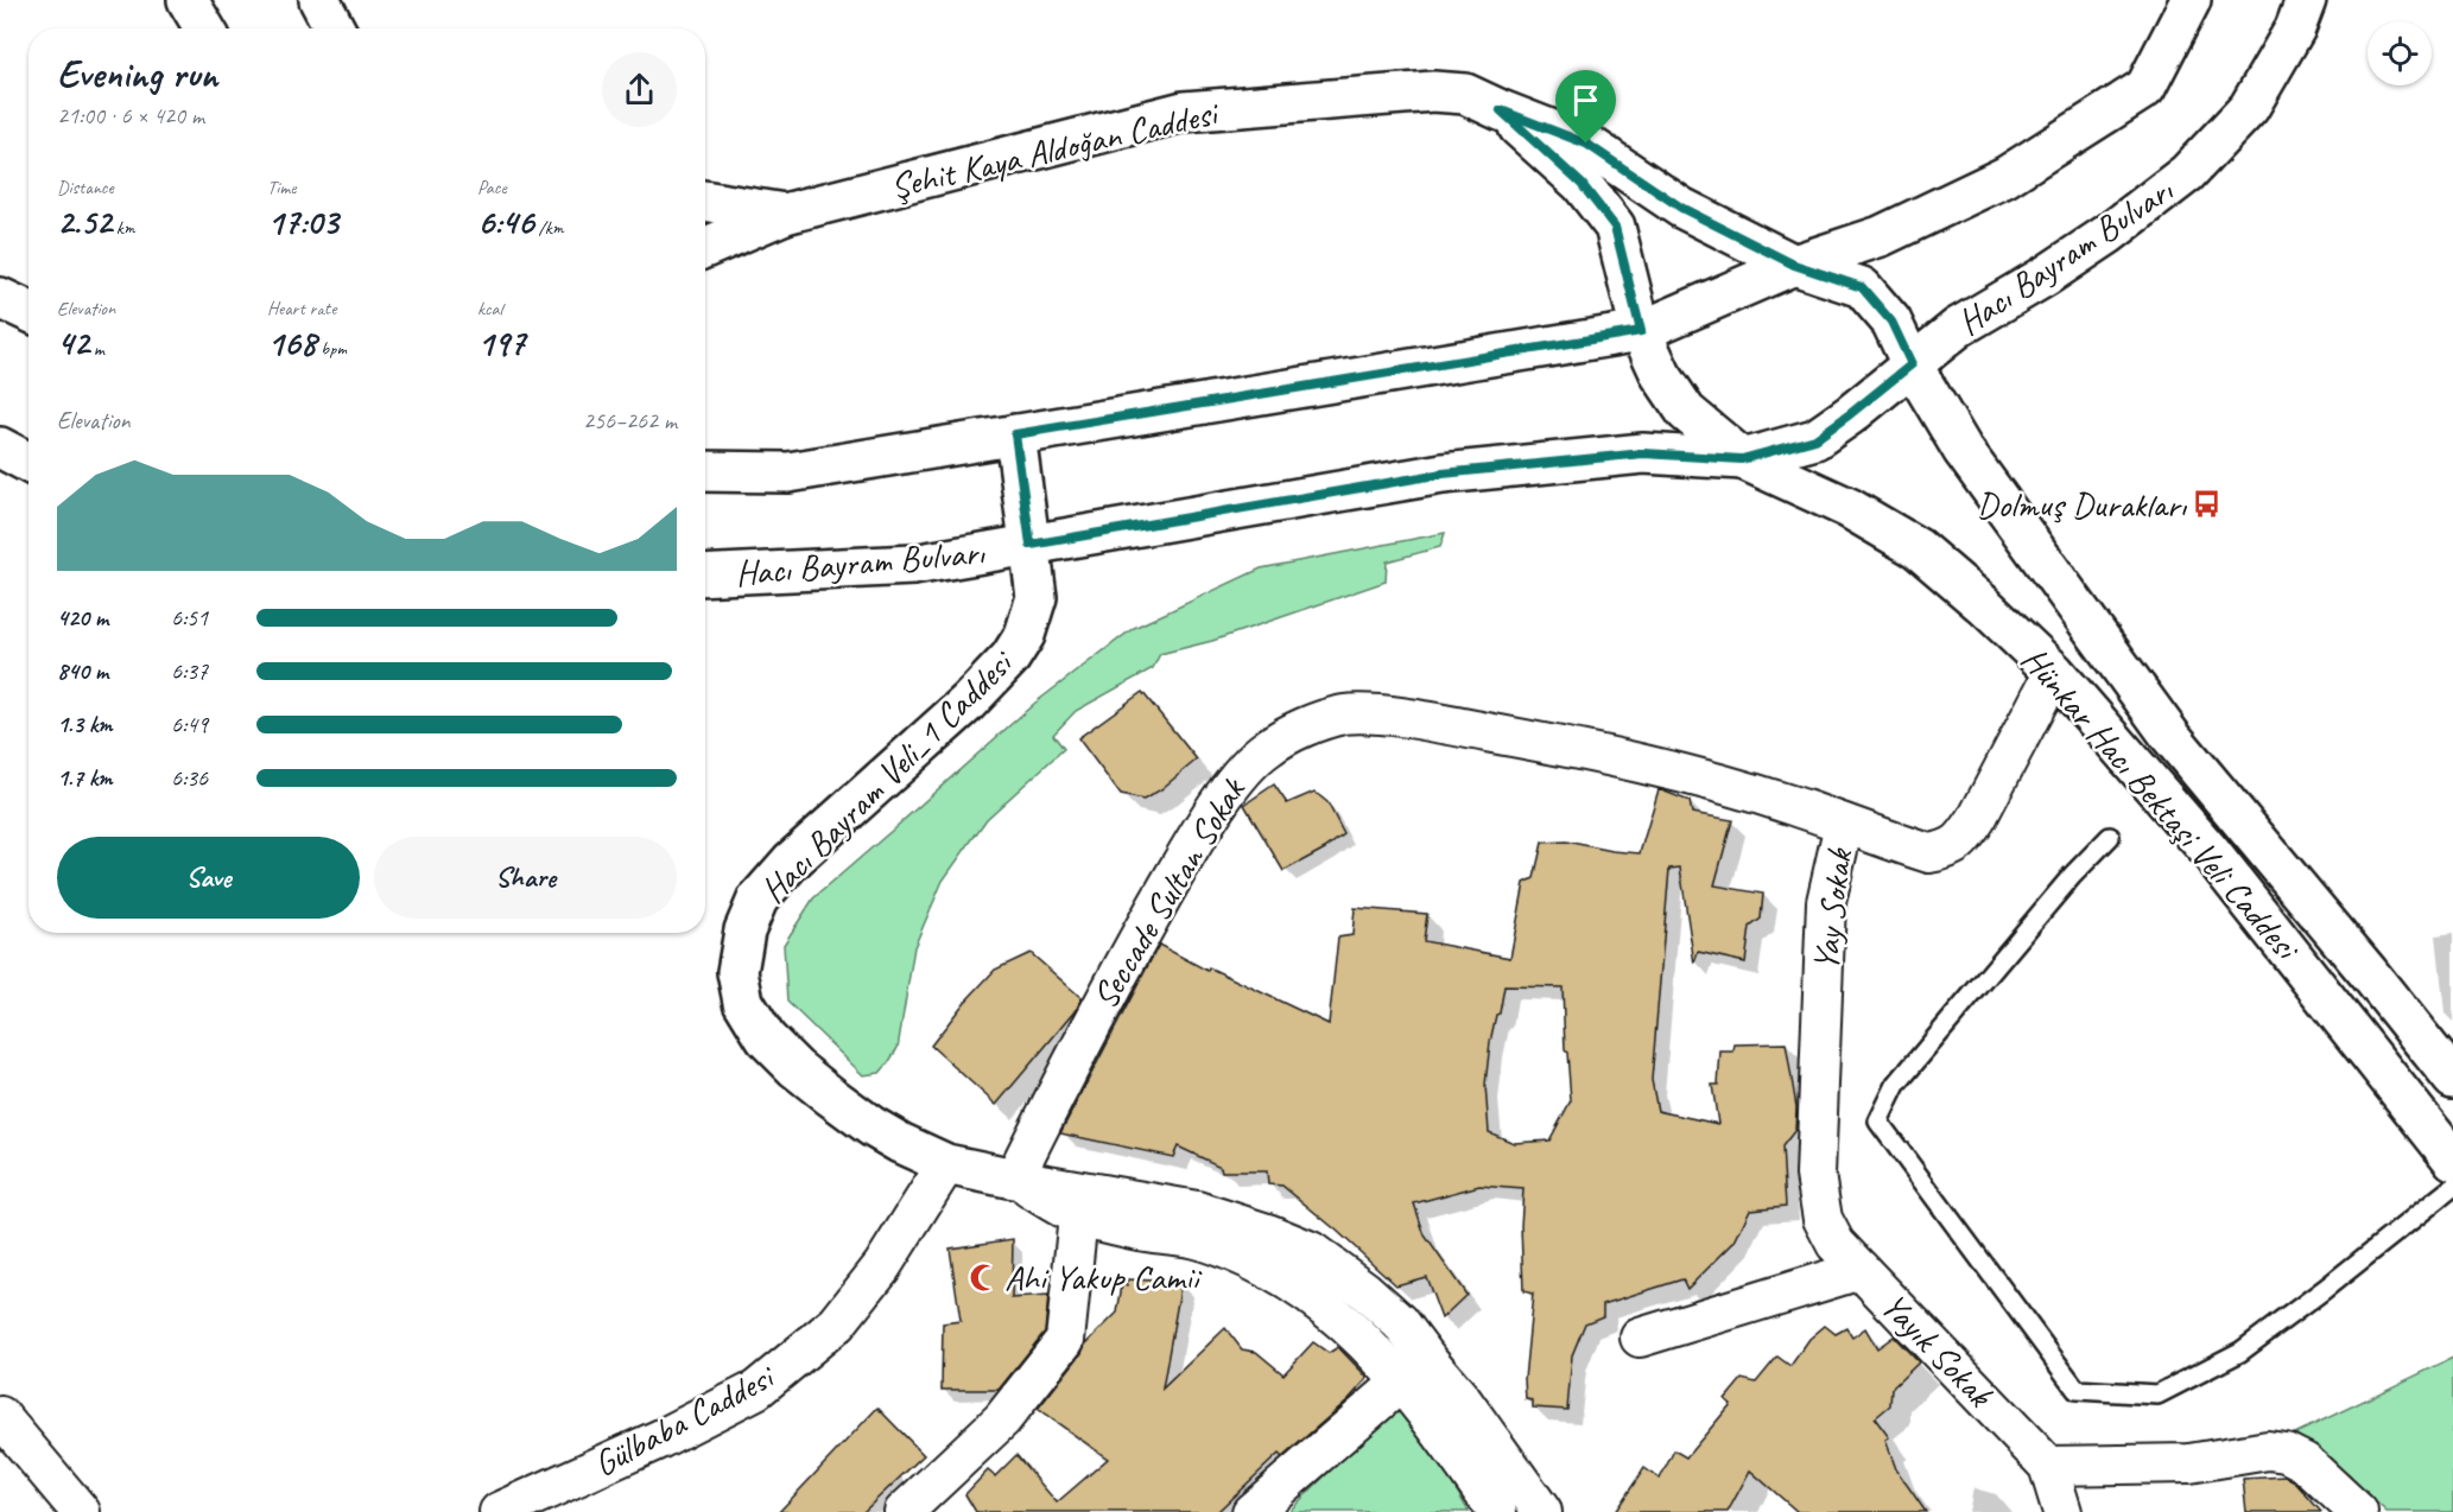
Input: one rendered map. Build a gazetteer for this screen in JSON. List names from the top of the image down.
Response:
{
  "streets": {
    "street": [
      "Şehit Kaya Aldoğan Caddesi",
      "Hacı Bayram Bulvarı",
      "Hacı Bayram Veli_1 Caddesi",
      "Hünkar Hacı Bektaşi Veli Caddesi",
      "Seccade Sultan Sokak",
      "Yay Sokak",
      "Yayık Sokak",
      "Gülbaba Caddesi"
    ]
  },
  "crossings": [
    ["Hacı Bayram Bulvarı", "Hacı Bayram Veli_1 Caddesi"],
    ["Hacı Bayram Bulvarı", "Hünkar Hacı Bektaşi Veli Caddesi"],
    ["Hacı Bayram Veli_1 Caddesi", "Seccade Sultan Sokak"],
    ["Hacı Bayram Veli_1 Caddesi", "Gülbaba Caddesi"],
    ["Seccade Sultan Sokak", "Yay Sokak"],
    ["Yay Sokak", "Yayık Sokak"]
  ],
  "places": {
    "bus stop": ["Dolmuş Durakları"],
    "mosque": ["Ahi Yakup Camii"]
  },
  "page": {
    "heading": ["Evening run", "21:00 · 6 × 420 m"],
    "stats": [
      ["Distance", "2.52 km"],
      ["Time", "17:03"],
      ["Pace", "6:46 /km"],
      ["Elevation", "42 m"],
      ["Heart rate", "168 bpm"],
      ["kcal", "197"]
    ],
    "chart": ["Elevation", "256–262 m"],
    "list": [
      {
        "name": "420 m",
        "note": "6:51"
      },
      {
        "name": "840 m",
        "note": "6:37"
      },
      {
        "name": "1.3 km",
        "note": "6:49"
      },
      {
        "name": "1.7 km",
        "note": "6:36"
      }
    ],
    "buttons": ["Save", "Share"]
  }
}
